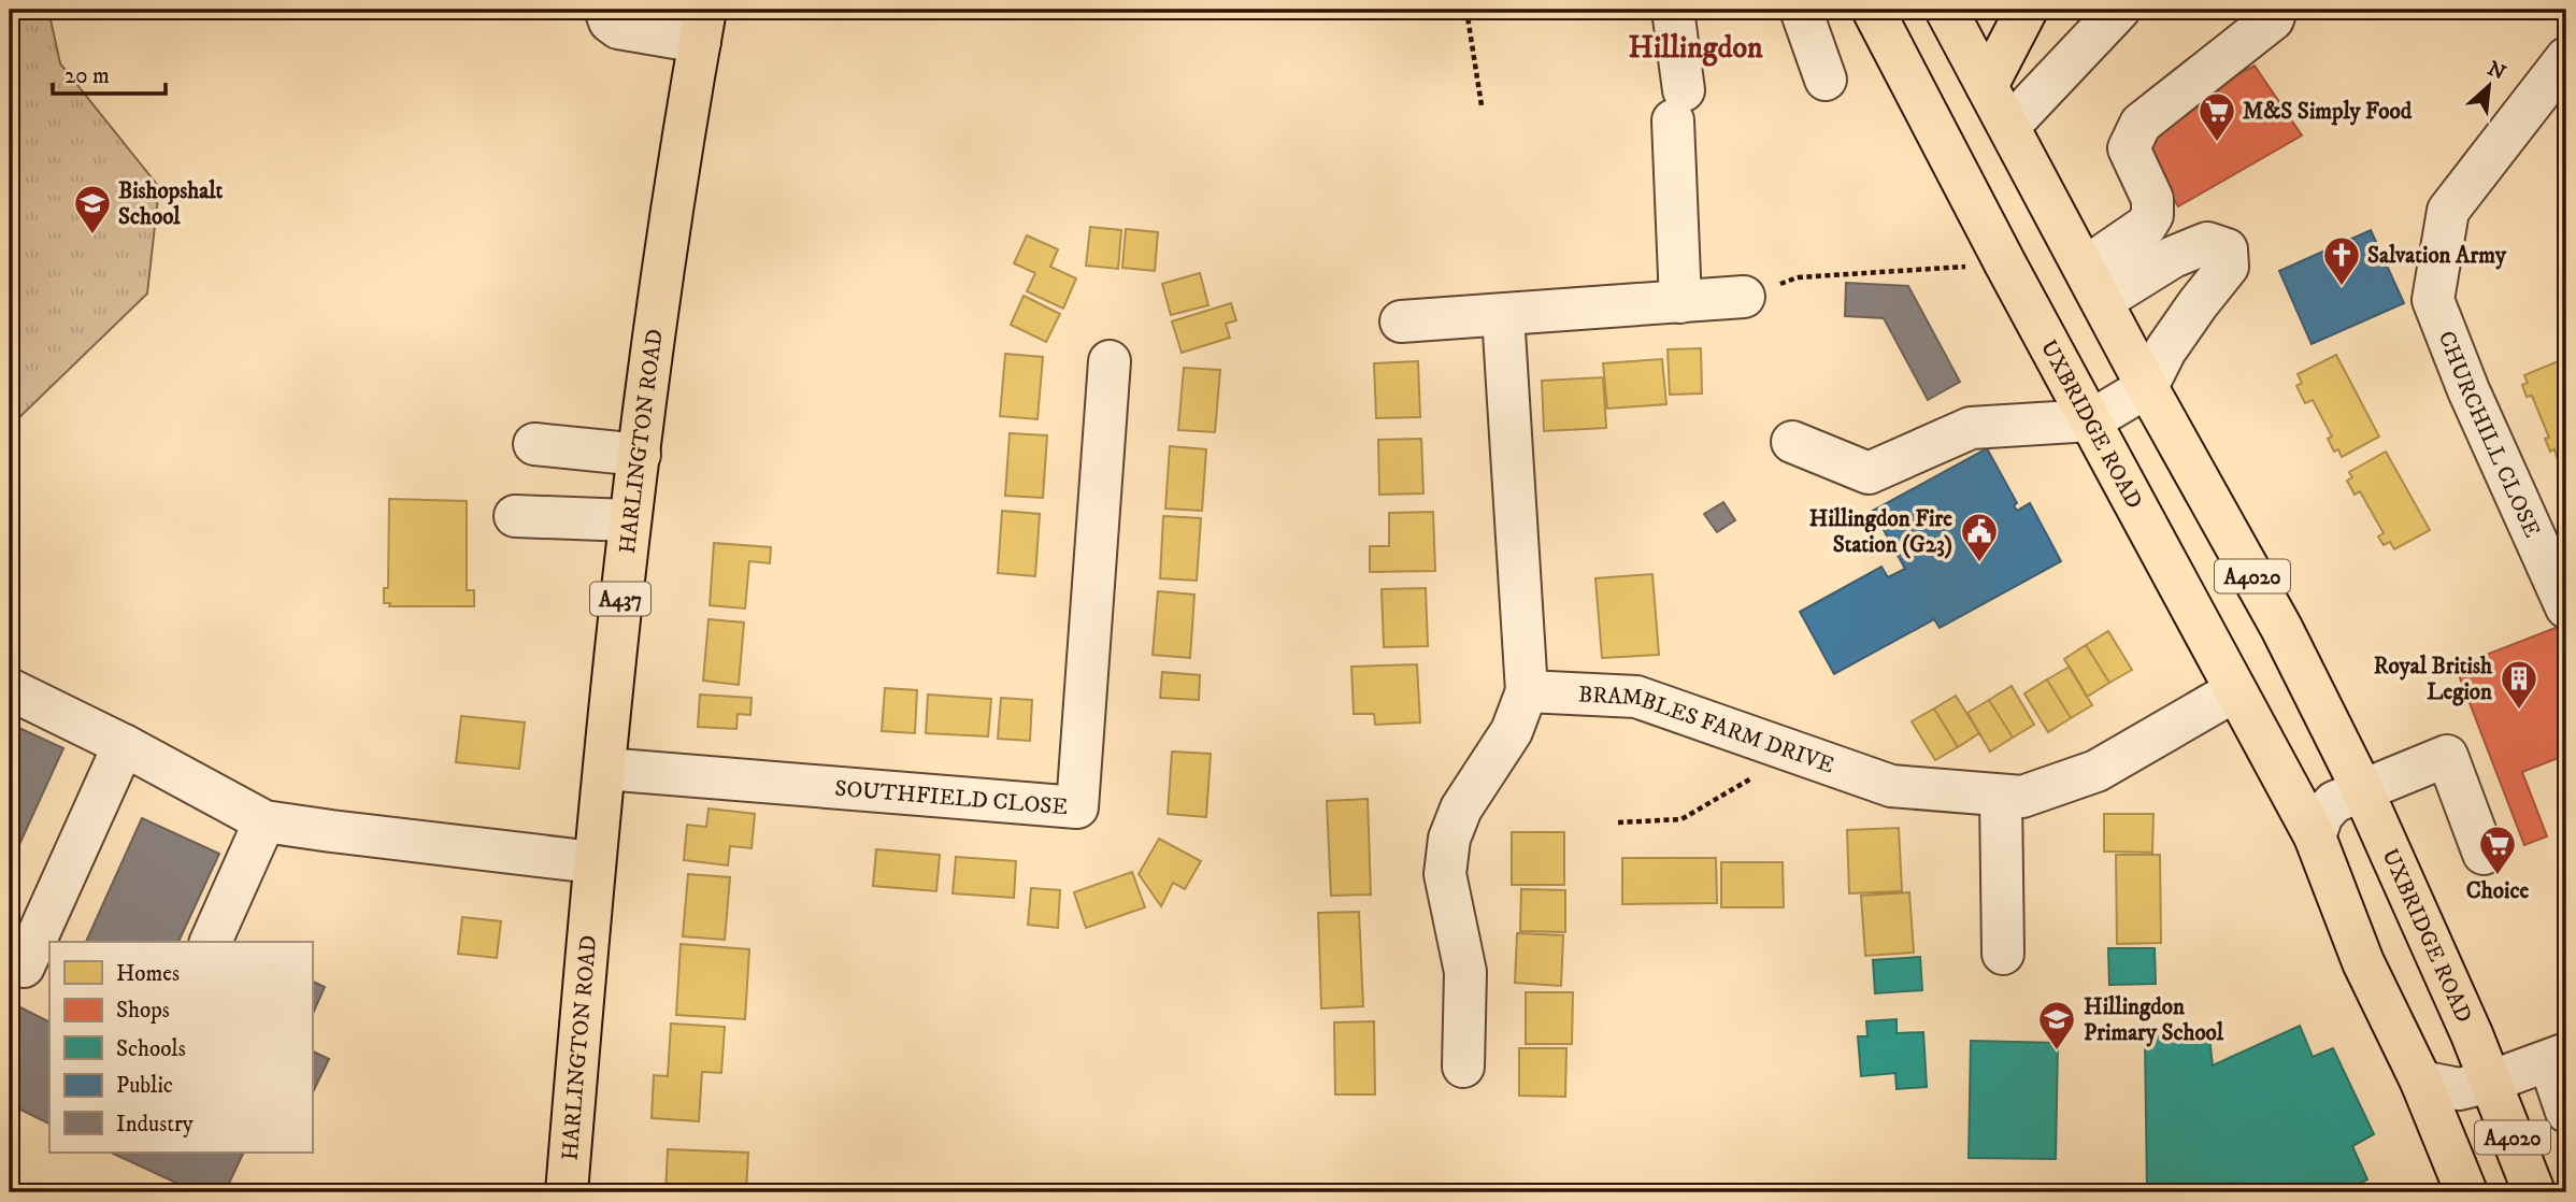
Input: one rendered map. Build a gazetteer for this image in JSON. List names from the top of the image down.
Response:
{
  "streets": {
    "main road": [
      "UXBRIDGE ROAD",
      "HARLINGTON ROAD",
      "A4020",
      "A437"
    ],
    "street": ["CHURCHILL CLOSE", "BRAMBLES FARM DRIVE", "SOUTHFIELD CLOSE"]
  },
  "crossings": [
    ["UXBRIDGE ROAD", "BRAMBLES FARM DRIVE"],
    ["HARLINGTON ROAD", "SOUTHFIELD CLOSE"]
  ],
  "districts": ["Hillingdon"],
  "places": {
    "supermarket": ["M&S Simply Food", "Choice"],
    "school or university": ["Bishopshalt School", "Hillingdon Primary School"],
    "church": ["Salvation Army"],
    "public building": ["Hillingdon Fire Station (G23)"],
    "building": ["Royal British Legion"]
  },
  "legend": [
    "Homes",
    "Shops",
    "Schools",
    "Public",
    "Industry"
  ],
  "scale_bar": "20 m",
  "north": "top right"
}
